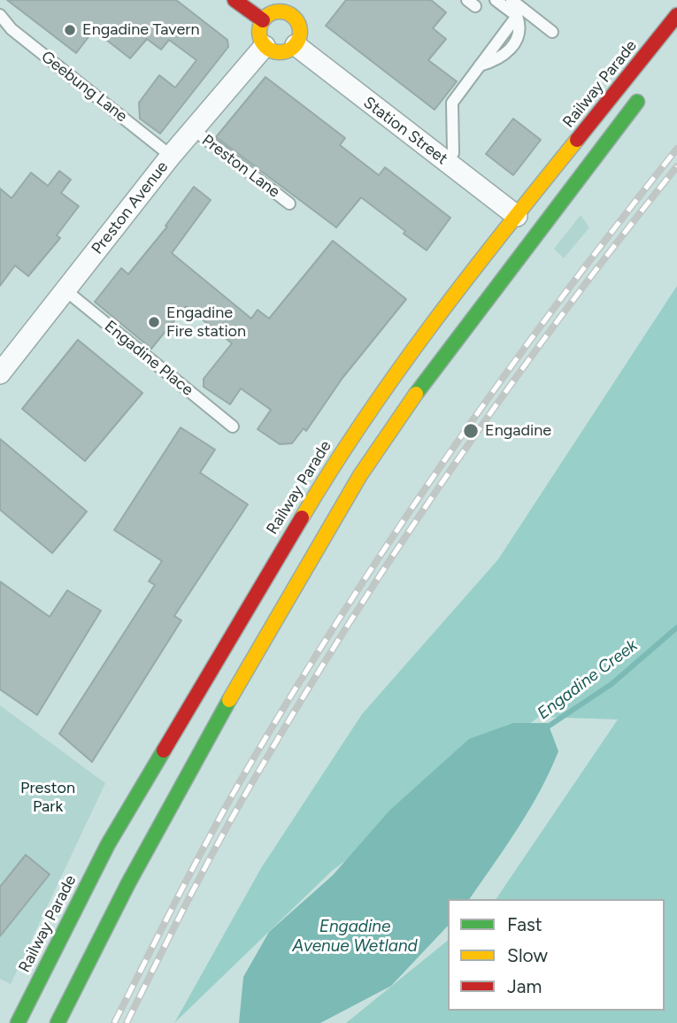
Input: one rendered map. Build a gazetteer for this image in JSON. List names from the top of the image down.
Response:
{
  "streets": {
    "main road": ["Railway Parade"],
    "street": ["Station Street", "Preston Avenue"],
    "lane": ["Geebung Lane", "Preston Lane", "Engadine Place"]
  },
  "crossings": [
    ["Railway Parade", "Station Street"],
    ["Geebung Lane", "Preston Avenue"],
    ["Station Street", "Preston Avenue"],
    ["Preston Lane", "Preston Avenue"],
    ["Preston Avenue", "Engadine Place"]
  ],
  "water": ["Engadine Creek", "Engadine Avenue Wetland"],
  "parks": ["Preston Park"],
  "places": ["Engadine Tavern", "Engadine Fire station", "Engadine"],
  "legend": ["Fast", "Slow", "Jam"]
}
